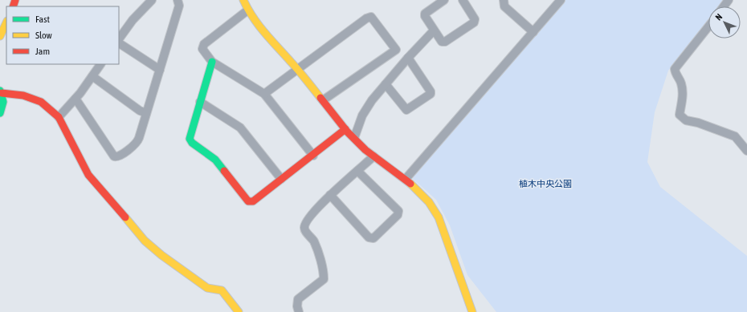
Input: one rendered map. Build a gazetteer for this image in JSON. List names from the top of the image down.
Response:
{
  "parks": ["植木中央公園"],
  "legend": ["Fast", "Slow", "Jam"],
  "north": "top left"
}
